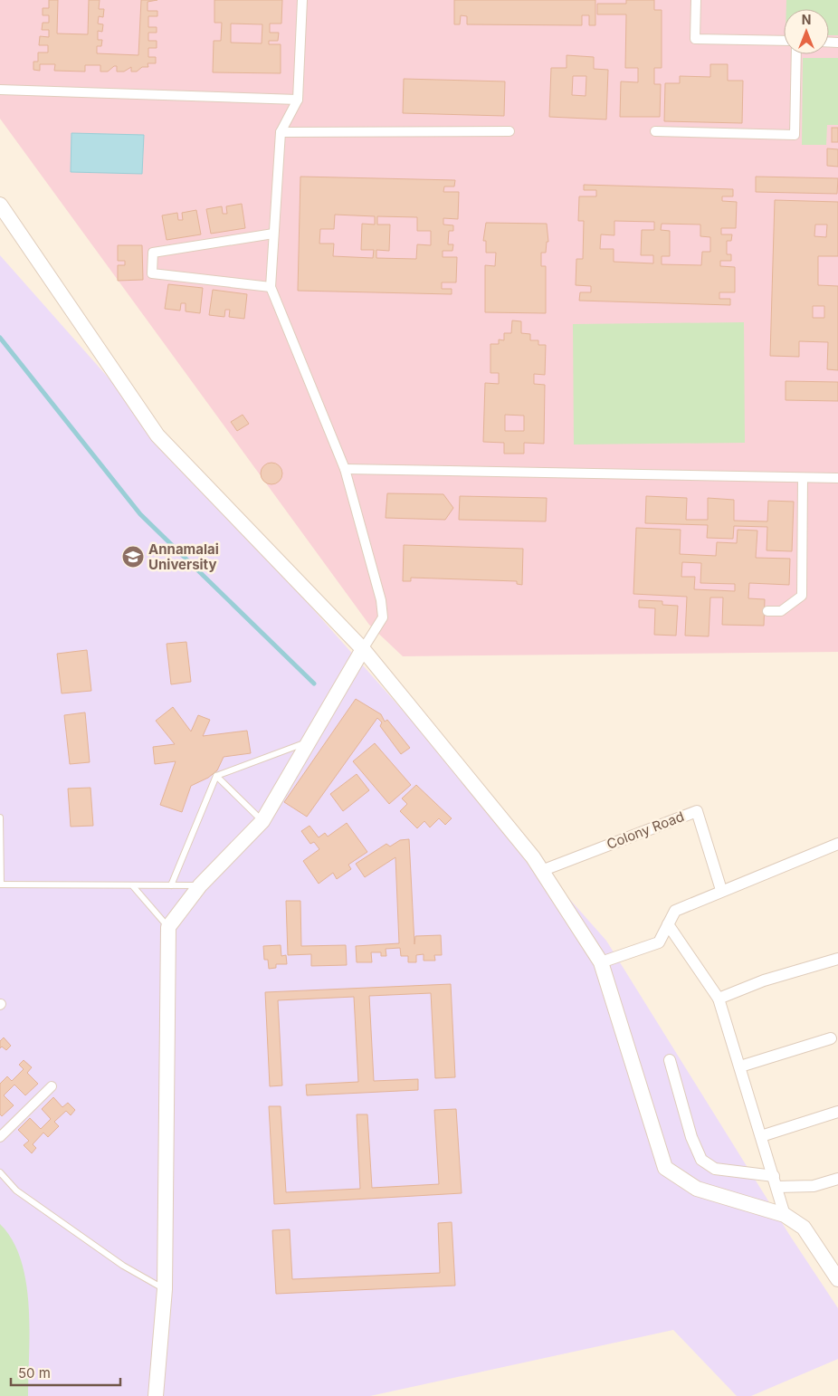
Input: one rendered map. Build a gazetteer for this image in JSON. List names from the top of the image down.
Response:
{
  "streets": {
    "street": ["Colony Road"]
  },
  "places": {
    "school or university": ["Annamalai University"]
  },
  "scale_bar": "50 m",
  "north": "top"
}
